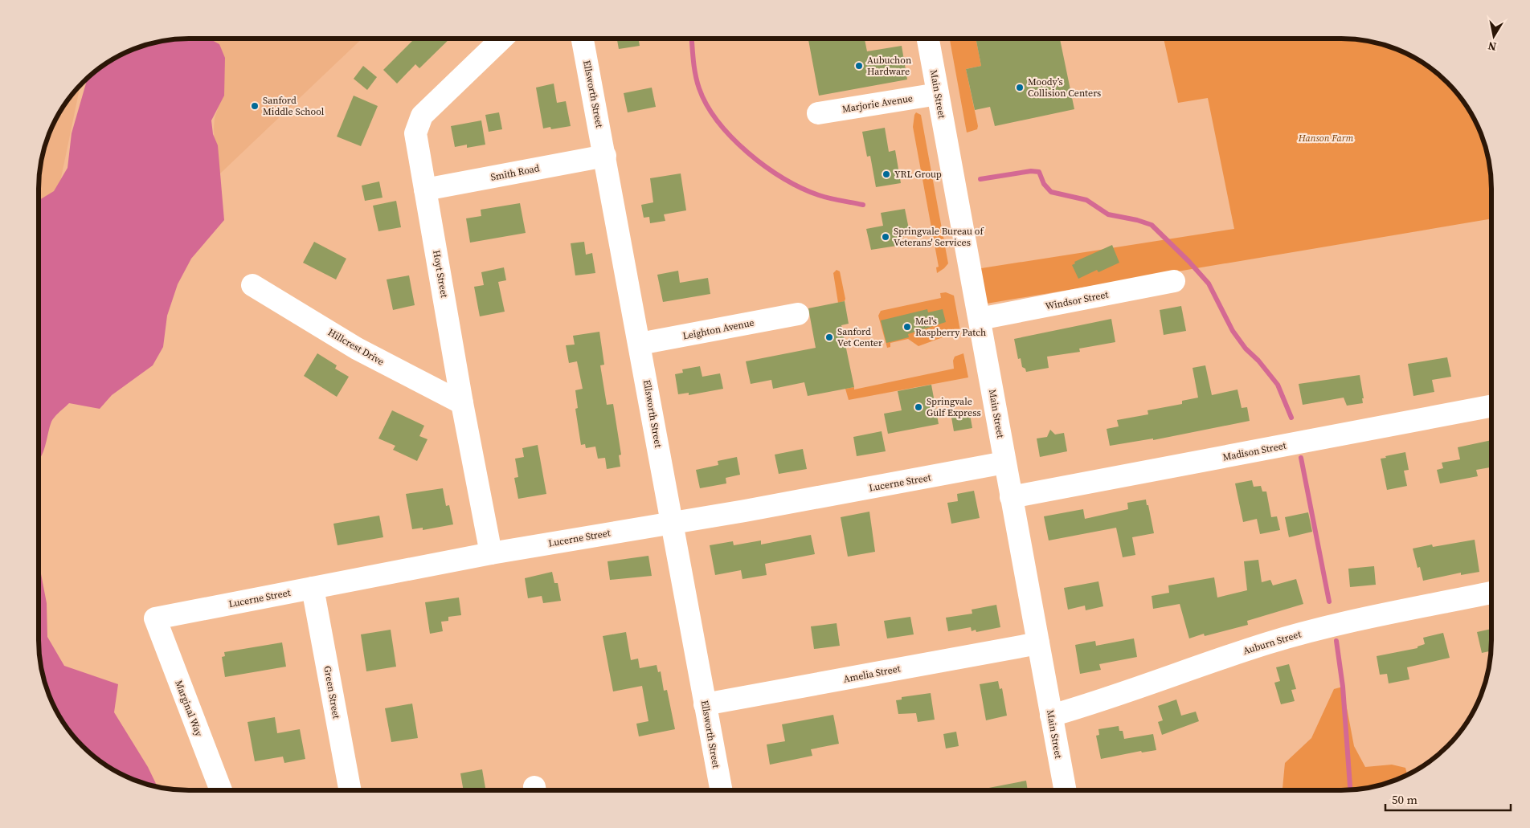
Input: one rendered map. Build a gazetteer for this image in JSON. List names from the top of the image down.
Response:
{
  "streets": {
    "street": [
      "Ellsworth Street",
      "Main Street",
      "Marjorie Avenue",
      "Smith Road",
      "Hoyt Street",
      "Windsor Street",
      "Leighton Avenue",
      "Hillcrest Drive",
      "Madison Street",
      "Lucerne Street",
      "Auburn Street",
      "Amelia Street",
      "Green Street",
      "Marginal Way"
    ]
  },
  "crossings": [
    ["Ellsworth Street", "Smith Road"],
    ["Ellsworth Street", "Leighton Avenue"],
    ["Ellsworth Street", "Lucerne Street"],
    ["Ellsworth Street", "Amelia Street"],
    ["Main Street", "Marjorie Avenue"],
    ["Main Street", "Windsor Street"],
    ["Main Street", "Madison Street"],
    ["Main Street", "Lucerne Street"],
    ["Main Street", "Auburn Street"],
    ["Main Street", "Amelia Street"],
    ["Smith Road", "Hoyt Street"],
    ["Hoyt Street", "Hillcrest Drive"],
    ["Hoyt Street", "Lucerne Street"],
    ["Lucerne Street", "Green Street"],
    ["Lucerne Street", "Marginal Way"]
  ],
  "parks": ["Hanson Farm"],
  "places": [
    "Aubuchon Hardware",
    "Moody’s Collision Centers",
    "Sanford Middle School",
    "YRL Group",
    "Springvale Bureau of Veterans' Services",
    "Mel's Raspberry Patch",
    "Sanford Vet Center",
    "Springvale Gulf Express"
  ],
  "scale_bar": "50 m",
  "north": "bottom"
}
